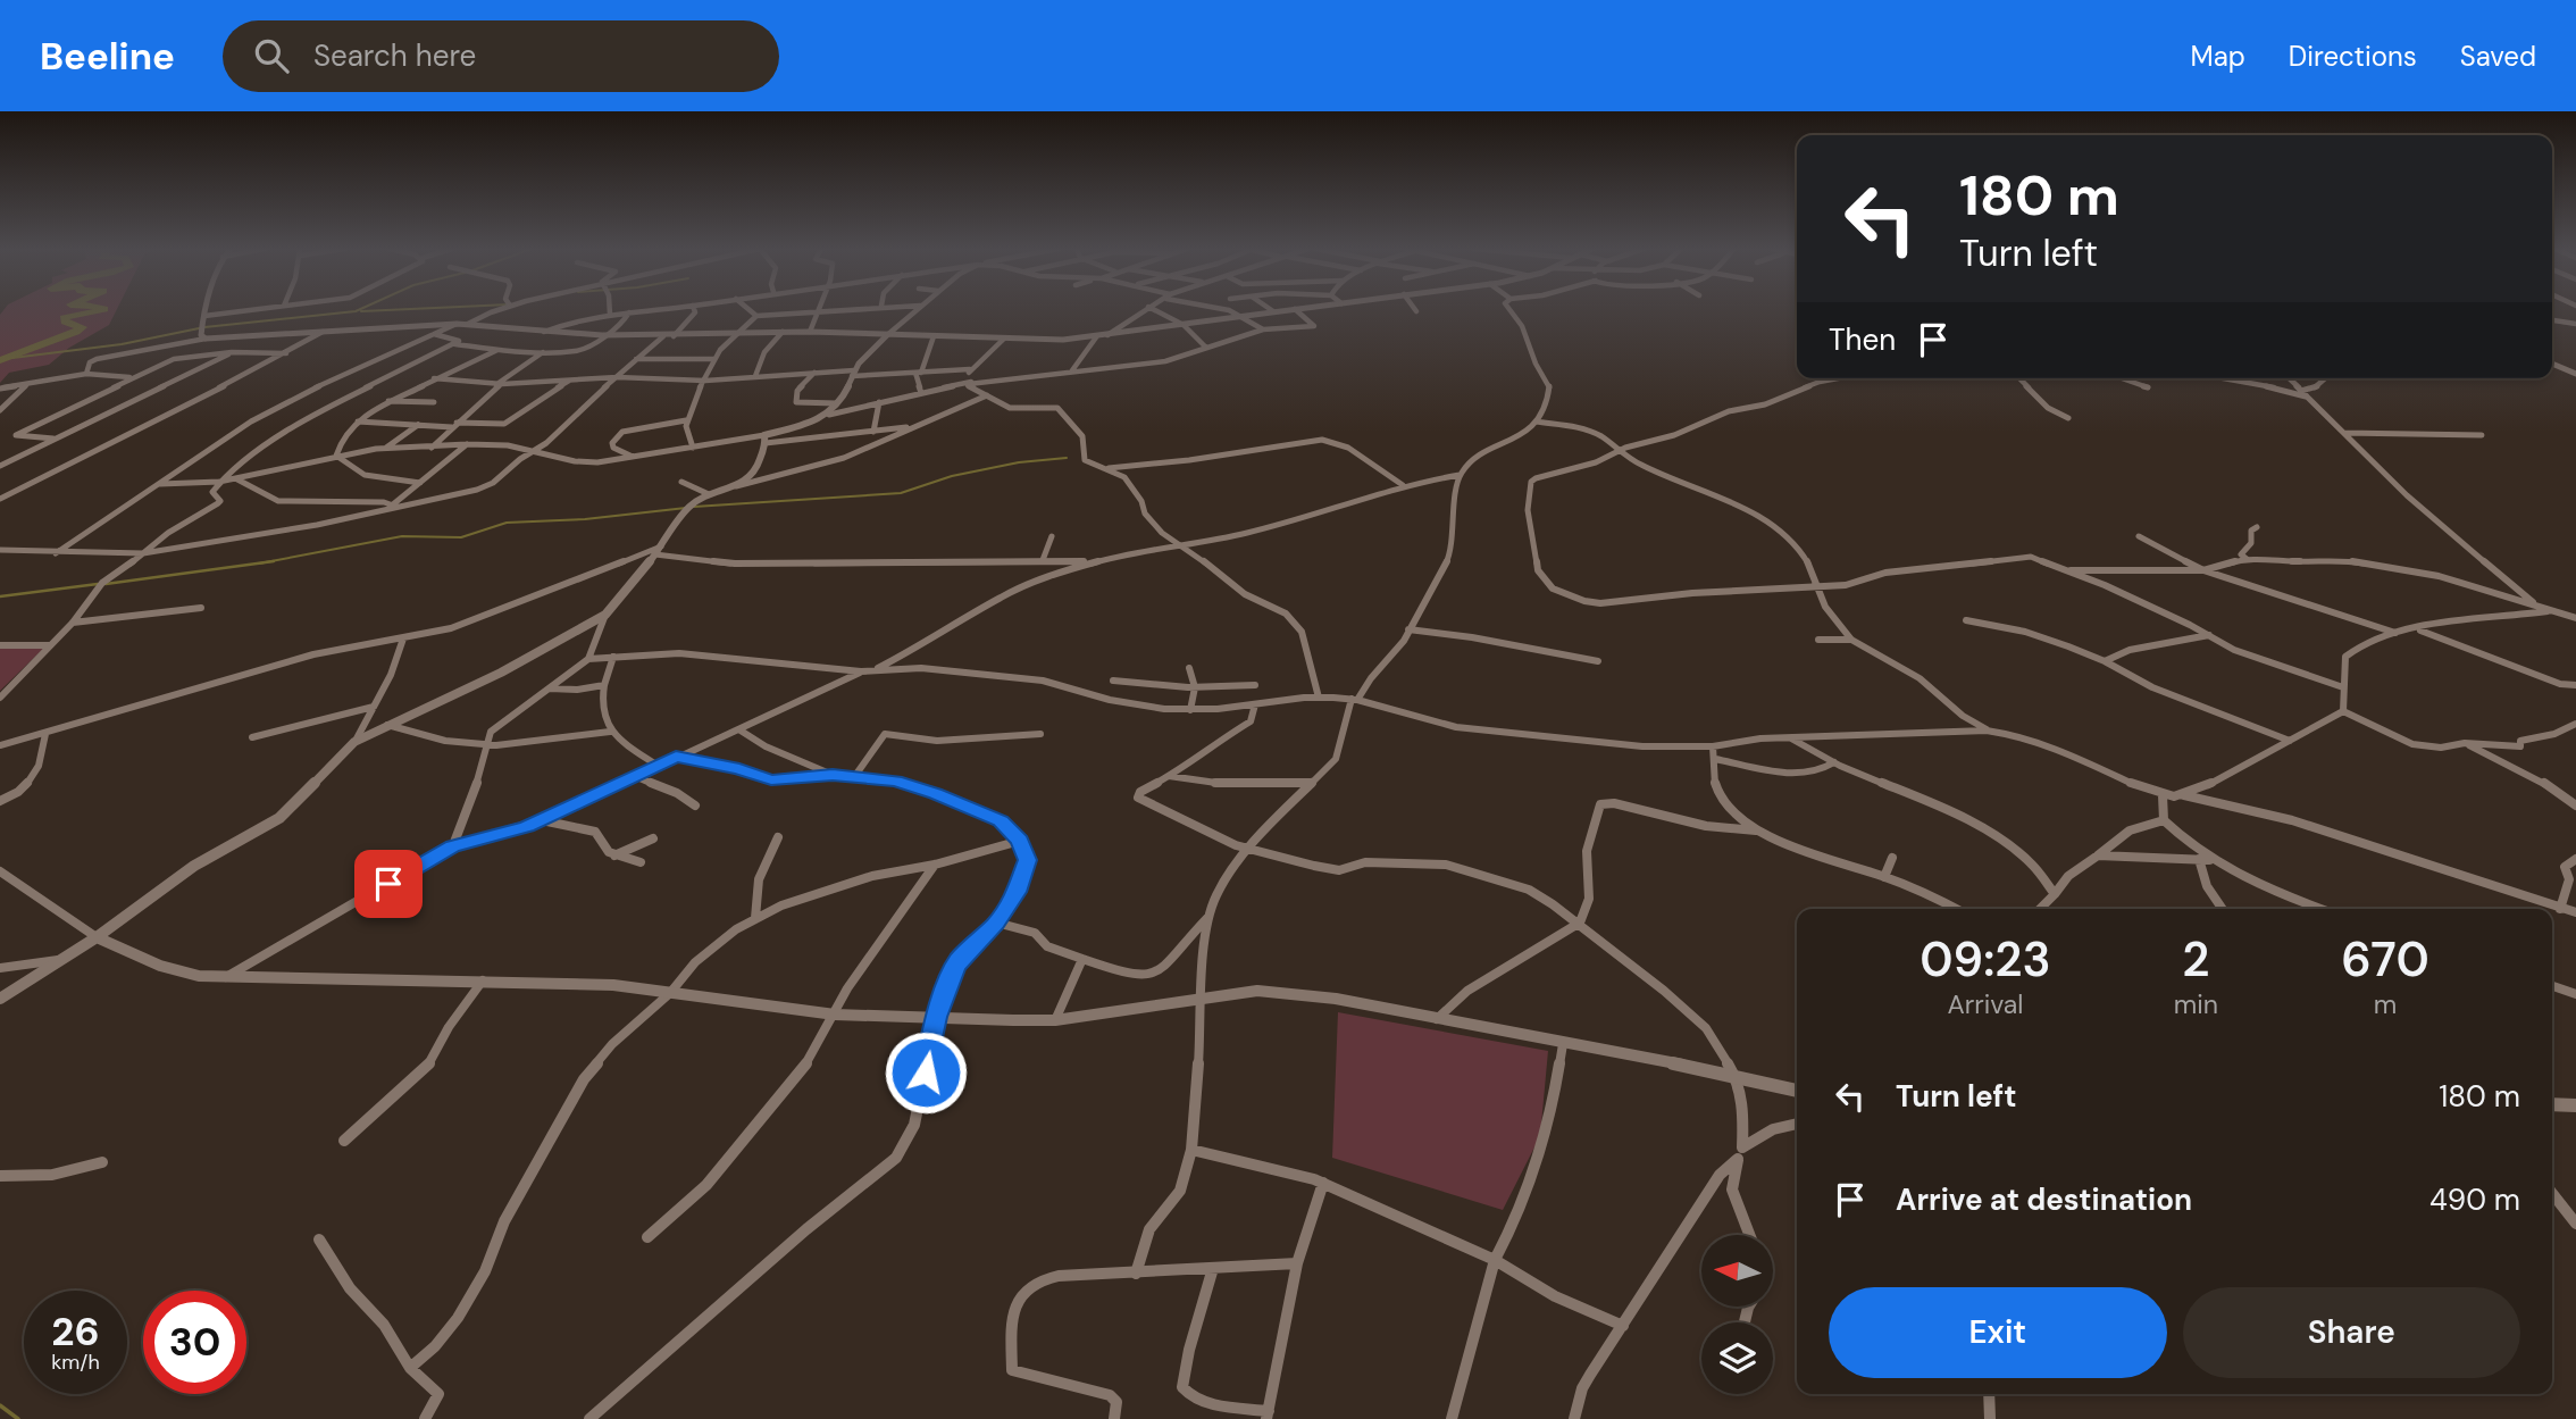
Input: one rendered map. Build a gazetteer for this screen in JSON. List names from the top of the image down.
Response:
{
  "north": "left",
  "page": {
    "header": "Beeline",
    "search": "Search here",
    "nav": ["Map", "Directions", "Saved"],
    "turn": ["180 m", "Turn left"],
    "then": "Then",
    "eta": [
      "09:23",
      "Arrival",
      "2",
      "min",
      "670",
      "m"
    ],
    "list": [
      {
        "name": "Turn left",
        "value": "180 m"
      },
      {
        "name": "Arrive at destination",
        "value": "490 m"
      }
    ],
    "buttons": ["Exit", "Share"],
    "speed": "26 km/h",
    "limit": "30"
  }
}
